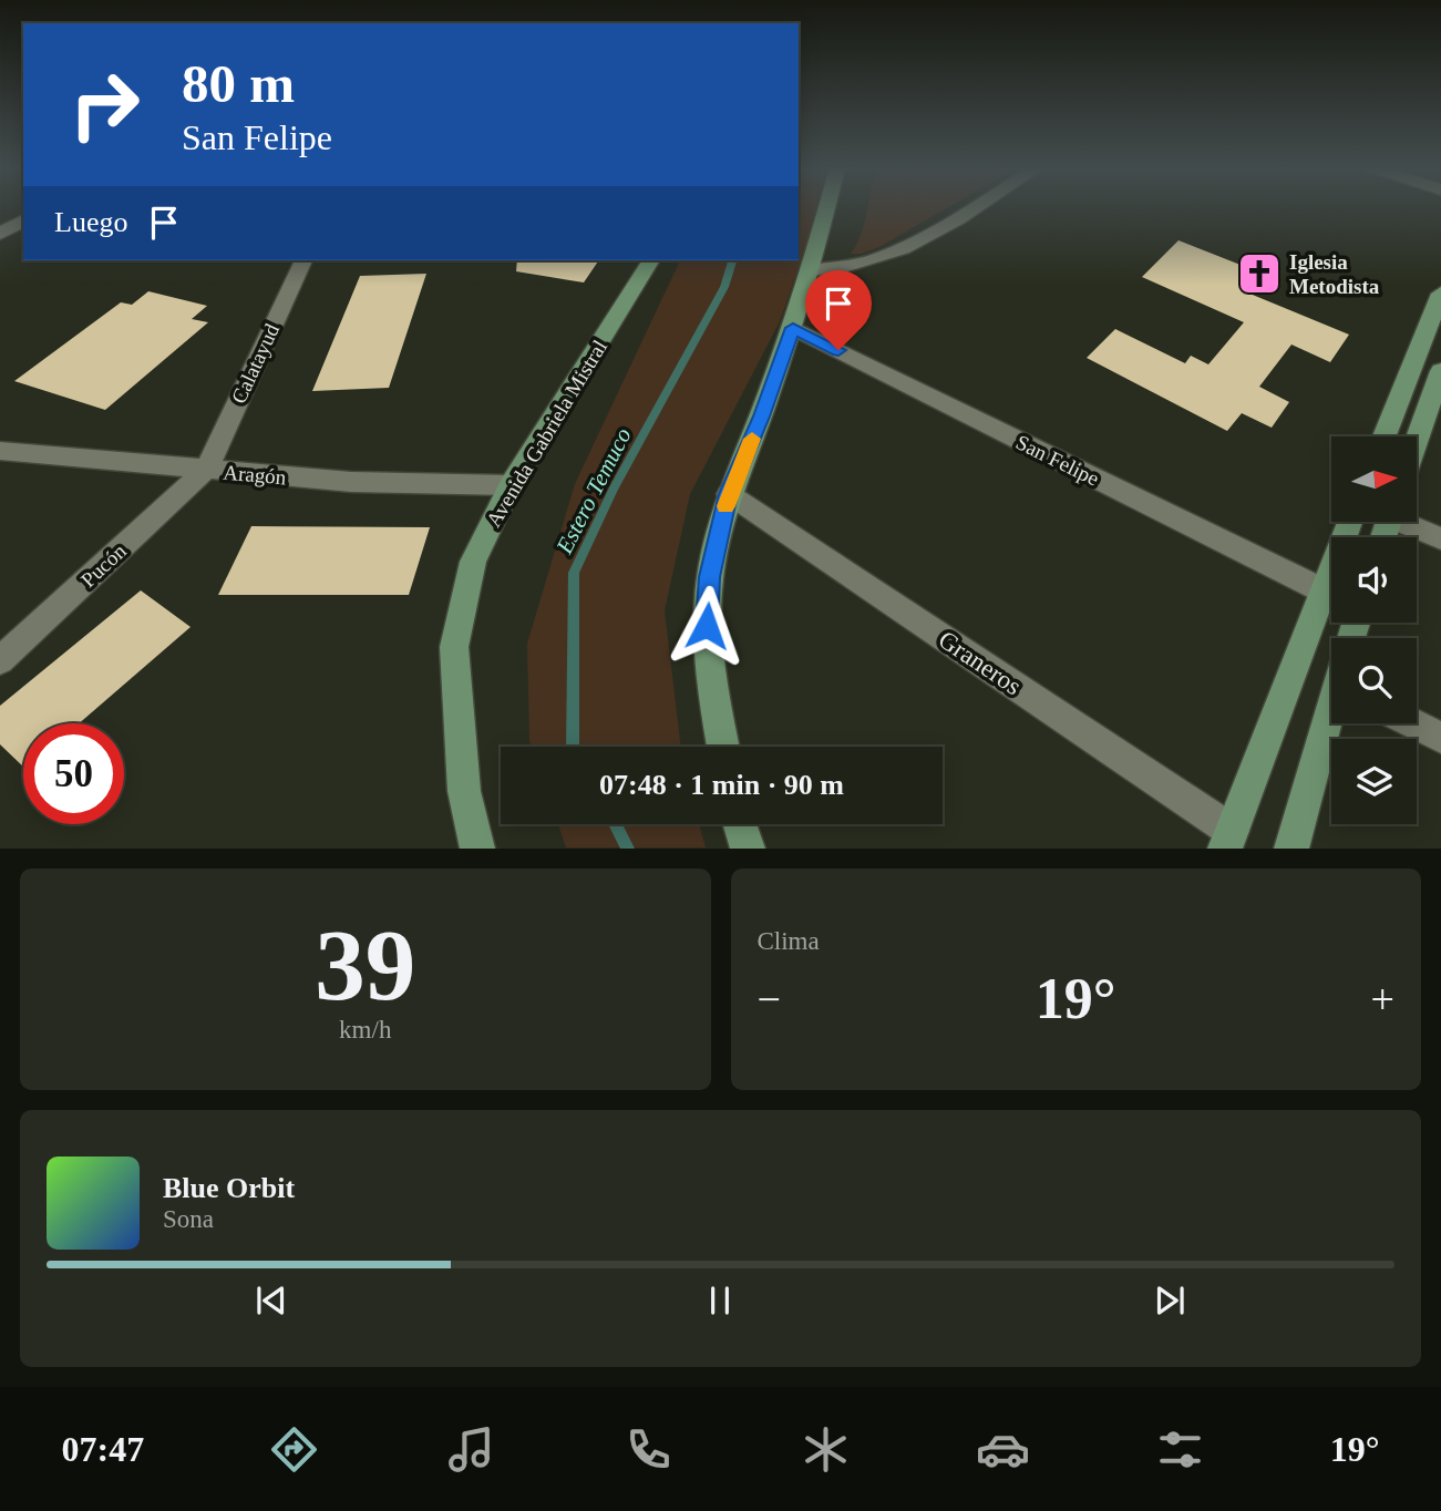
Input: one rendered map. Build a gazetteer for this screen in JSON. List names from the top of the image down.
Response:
{
  "streets": {
    "main road": ["Avenida Gabriela Mistral"],
    "street": [
      "Calatayud",
      "San Felipe",
      "Aragón",
      "Pucón",
      "Graneros"
    ]
  },
  "crossings": [
    ["Calatayud", "Aragón"],
    ["Calatayud", "Pucón"],
    ["Avenida Gabriela Mistral", "Aragón"],
    ["Aragón", "Pucón"]
  ],
  "water": ["Estero Temuco"],
  "places": {
    "church": ["Iglesia Metodista"]
  },
  "north": "right",
  "page": {
    "turn": ["80 m", "San Felipe"],
    "then": "Luego",
    "limit": "50",
    "trip": "07:48 · 1 min · 90 m",
    "tile": [
      ["39", "km/h"],
      "Clima"
    ],
    "heat": ["−", "19°", "+"],
    "song": ["Blue Orbit", "Sona"],
    "tabs": ["07:47", "19°"]
  }
}
